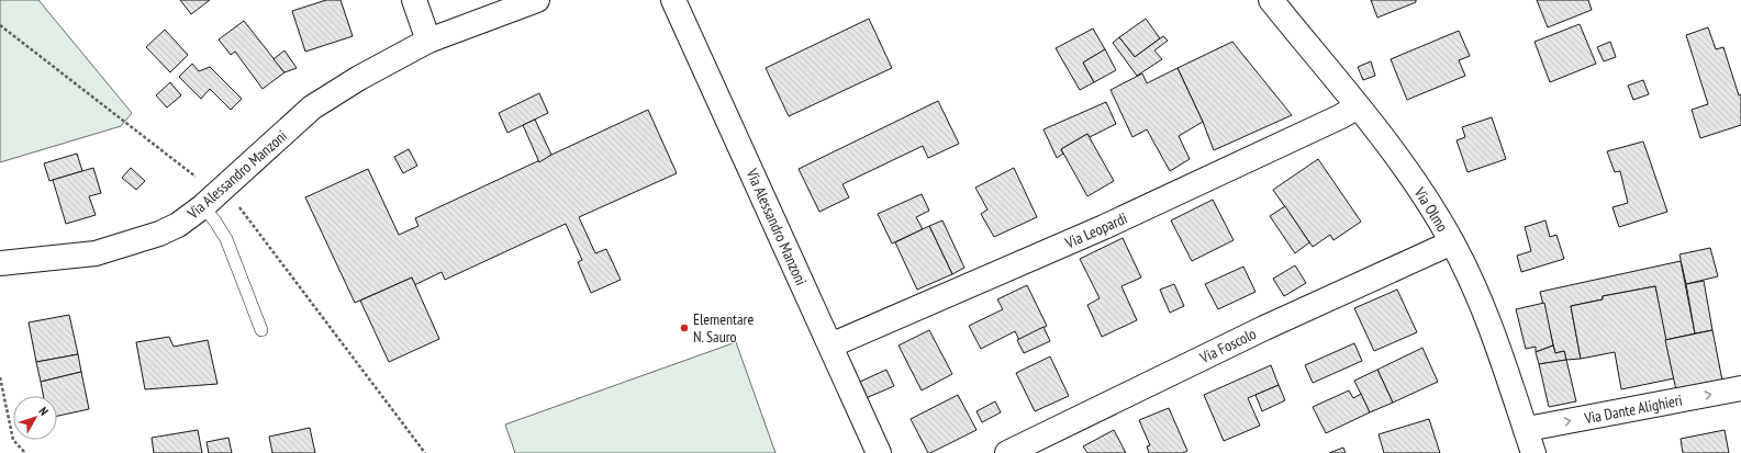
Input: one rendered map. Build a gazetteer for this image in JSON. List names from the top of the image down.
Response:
{
  "streets": {
    "street": [
      "Via Alessandro Manzoni",
      "Via Olmo",
      "Via Leopardi",
      "Via Foscolo",
      "Via Dante Alighieri"
    ]
  },
  "crossings": [
    ["Via Alessandro Manzoni", "Via Leopardi"],
    ["Via Olmo", "Via Leopardi"],
    ["Via Olmo", "Via Foscolo"],
    ["Via Olmo", "Via Dante Alighieri"]
  ],
  "one_way": ["Via Dante Alighieri"],
  "places": ["Elementare N. Sauro"],
  "north": "top right"
}
